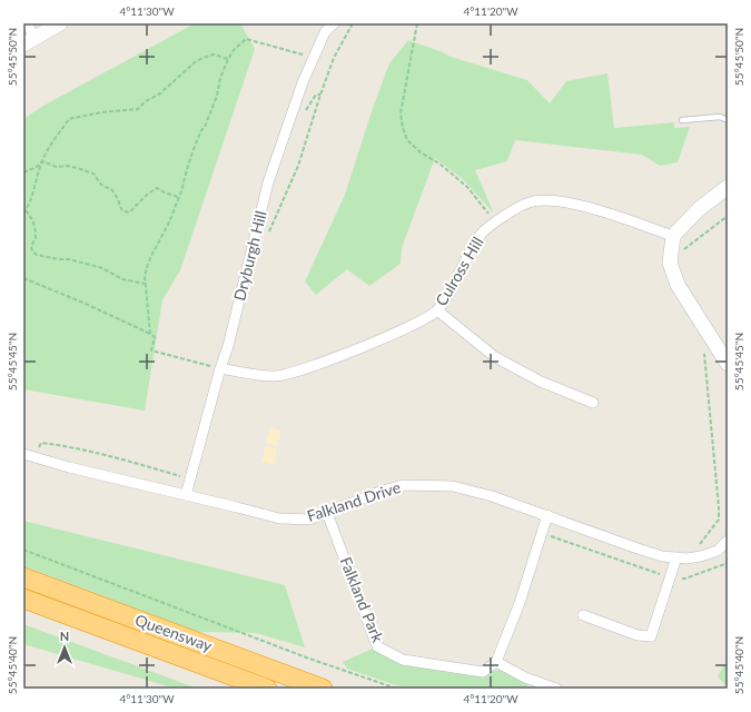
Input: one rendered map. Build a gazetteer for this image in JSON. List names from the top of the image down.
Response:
{
  "streets": {
    "highway": ["Queensway"],
    "street": [
      "Dryburgh Hill",
      "Culross Hill",
      "Falkland Drive",
      "Falkland Park"
    ]
  },
  "crossings": [
    ["Dryburgh Hill", "Culross Hill"],
    ["Dryburgh Hill", "Falkland Drive"],
    ["Falkland Drive", "Falkland Park"]
  ],
  "north": "top",
  "coordinates": [
    "4°11'30\"W",
    "4°11'20\"W",
    "55°45'50\"N",
    "55°45'45\"N",
    "55°45'40\"N"
  ]
}
